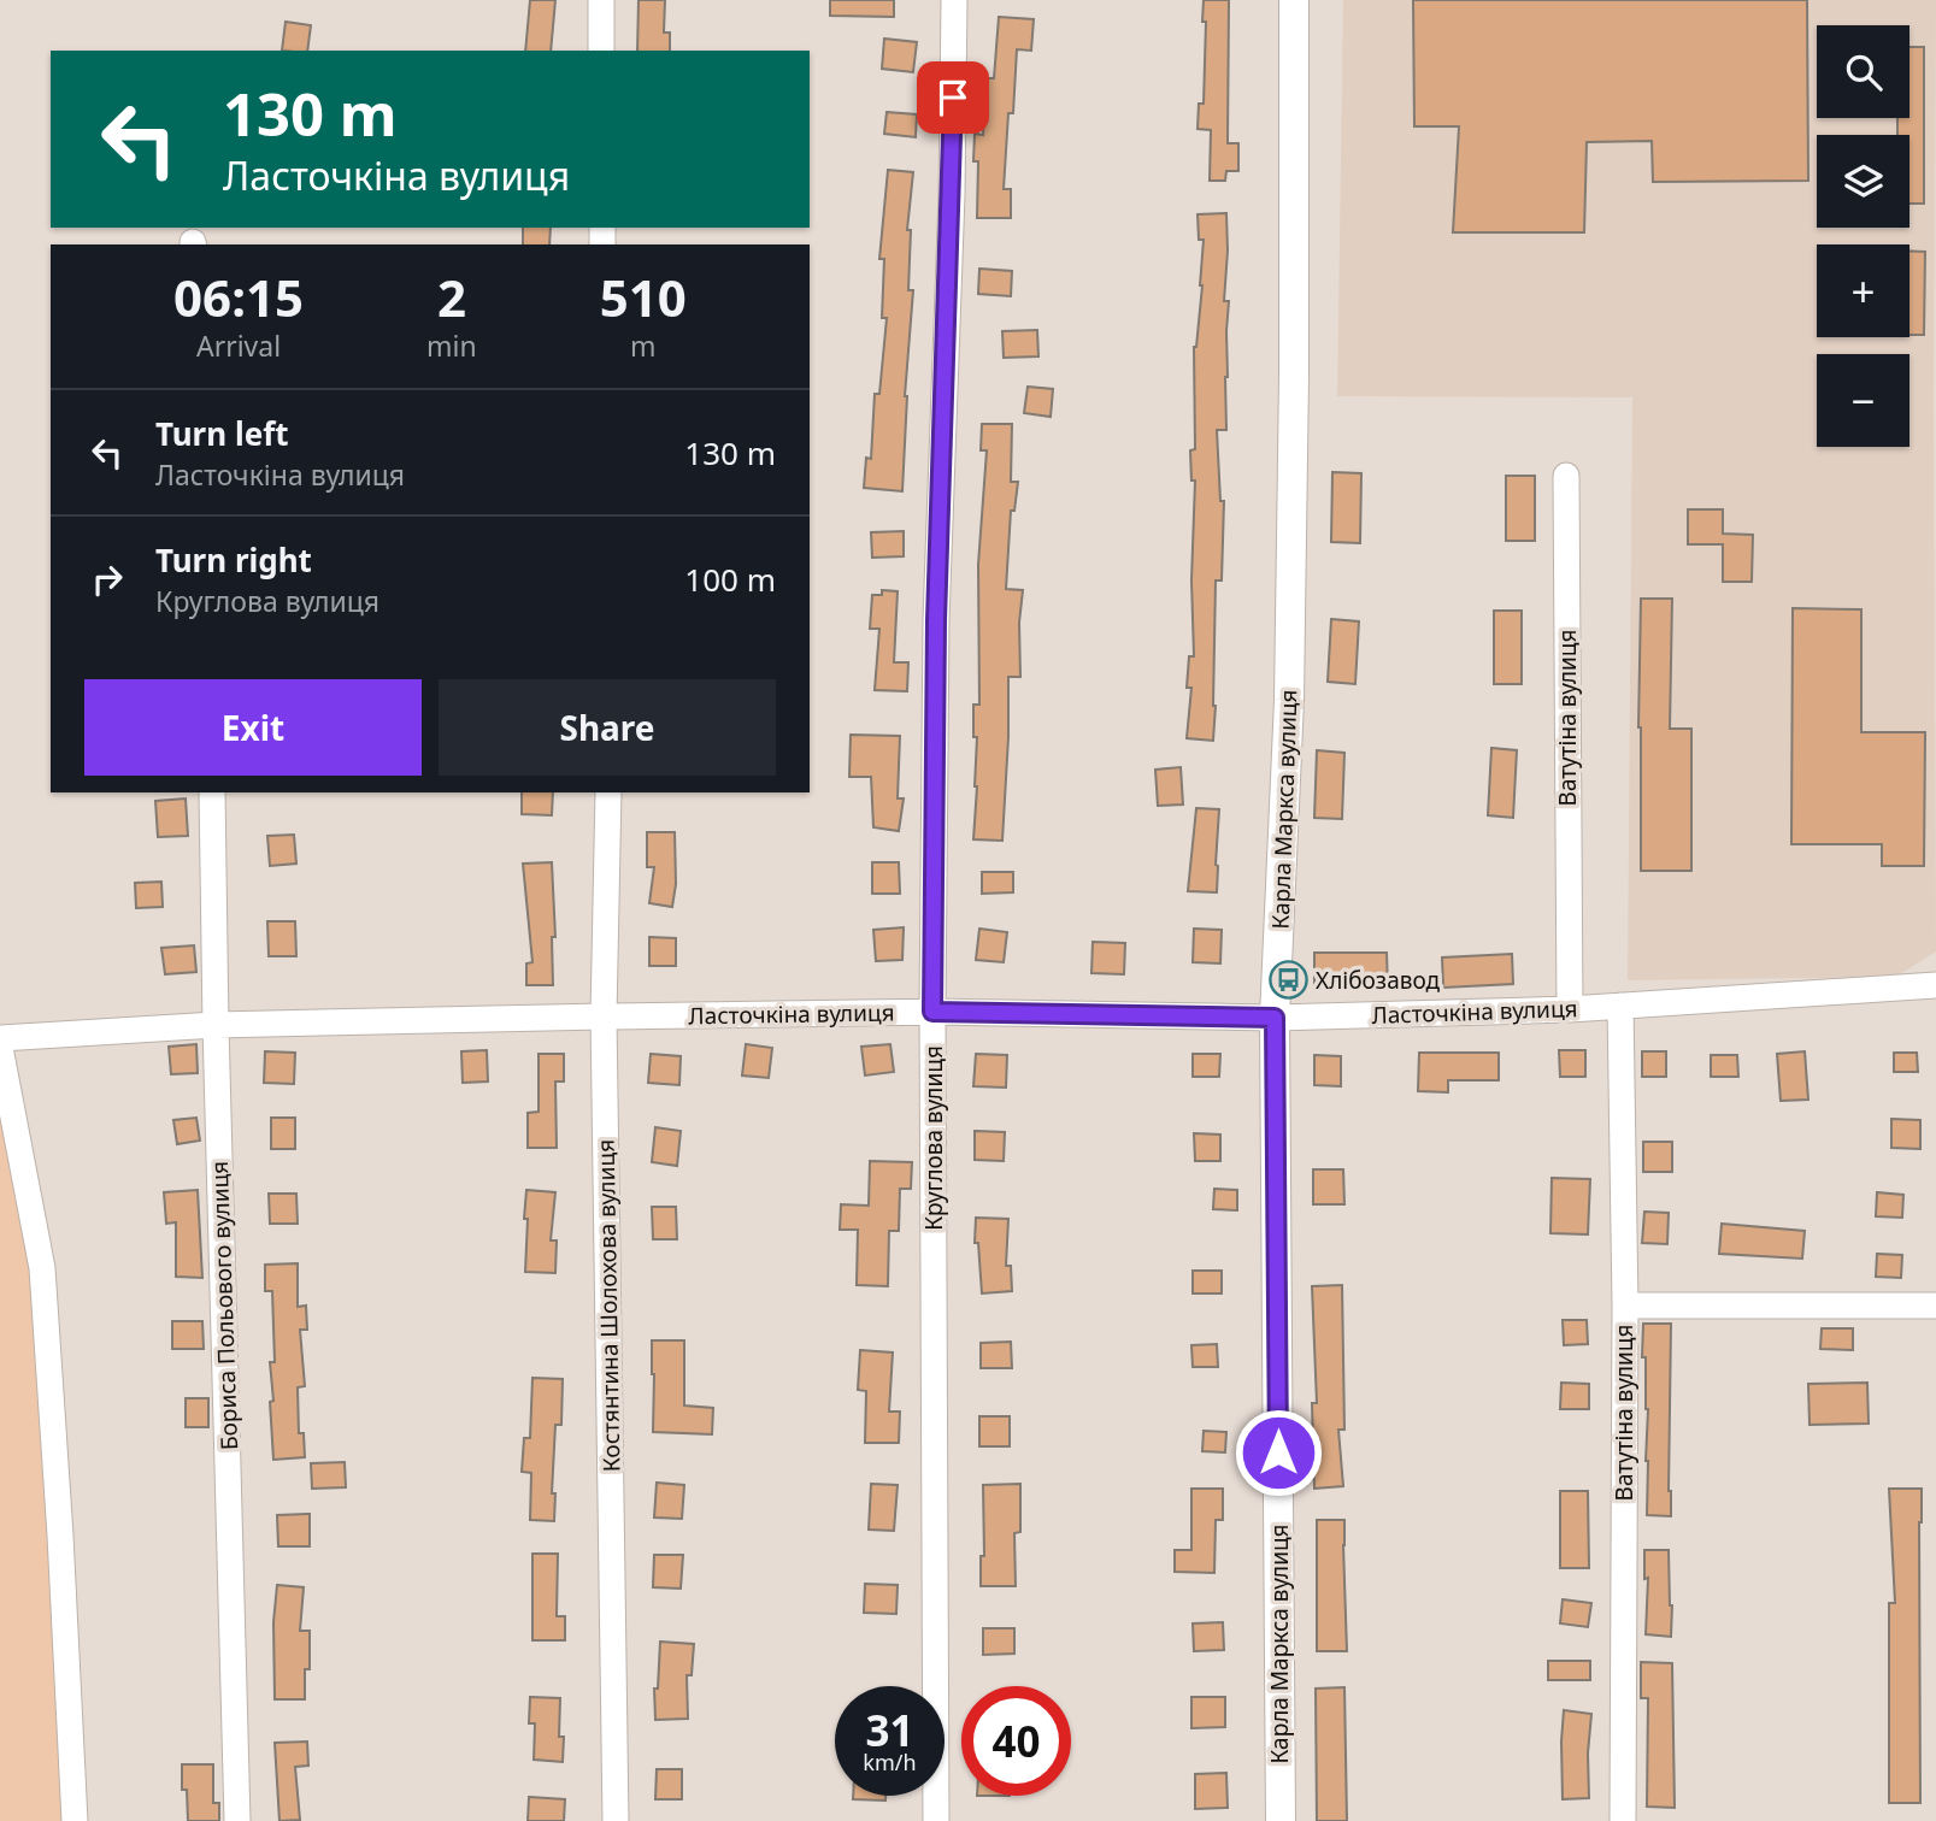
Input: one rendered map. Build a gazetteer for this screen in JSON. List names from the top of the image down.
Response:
{
  "streets": {
    "street": [
      "Ватутіна вулиця",
      "Карла Маркса вулиця",
      "Ласточкіна вулиця",
      "Круглова вулиця",
      "Бориса Польового вулиця",
      "Костянтина Шолохова вулиця"
    ]
  },
  "crossings": [
    ["Ватутіна вулиця", "Ласточкіна вулиця"],
    ["Карла Маркса вулиця", "Ласточкіна вулиця"],
    ["Ласточкіна вулиця", "Круглова вулиця"],
    ["Ласточкіна вулиця", "Бориса Польового вулиця"],
    ["Ласточкіна вулиця", "Костянтина Шолохова вулиця"]
  ],
  "places": {
    "bus stop": ["Хлібозавод"]
  },
  "page": {
    "map_buttons": ["+", "−"],
    "turn": ["130 m", "Ласточкіна вулиця"],
    "eta": [
      "06:15",
      "Arrival",
      "2",
      "min",
      "510",
      "m"
    ],
    "list": [
      {
        "name": "Turn left",
        "note": "Ласточкіна вулиця",
        "value": "130 m"
      },
      {
        "name": "Turn right",
        "note": "Круглова вулиця",
        "value": "100 m"
      }
    ],
    "buttons": ["Exit", "Share"],
    "speed": "31 km/h",
    "limit": "40"
  }
}
